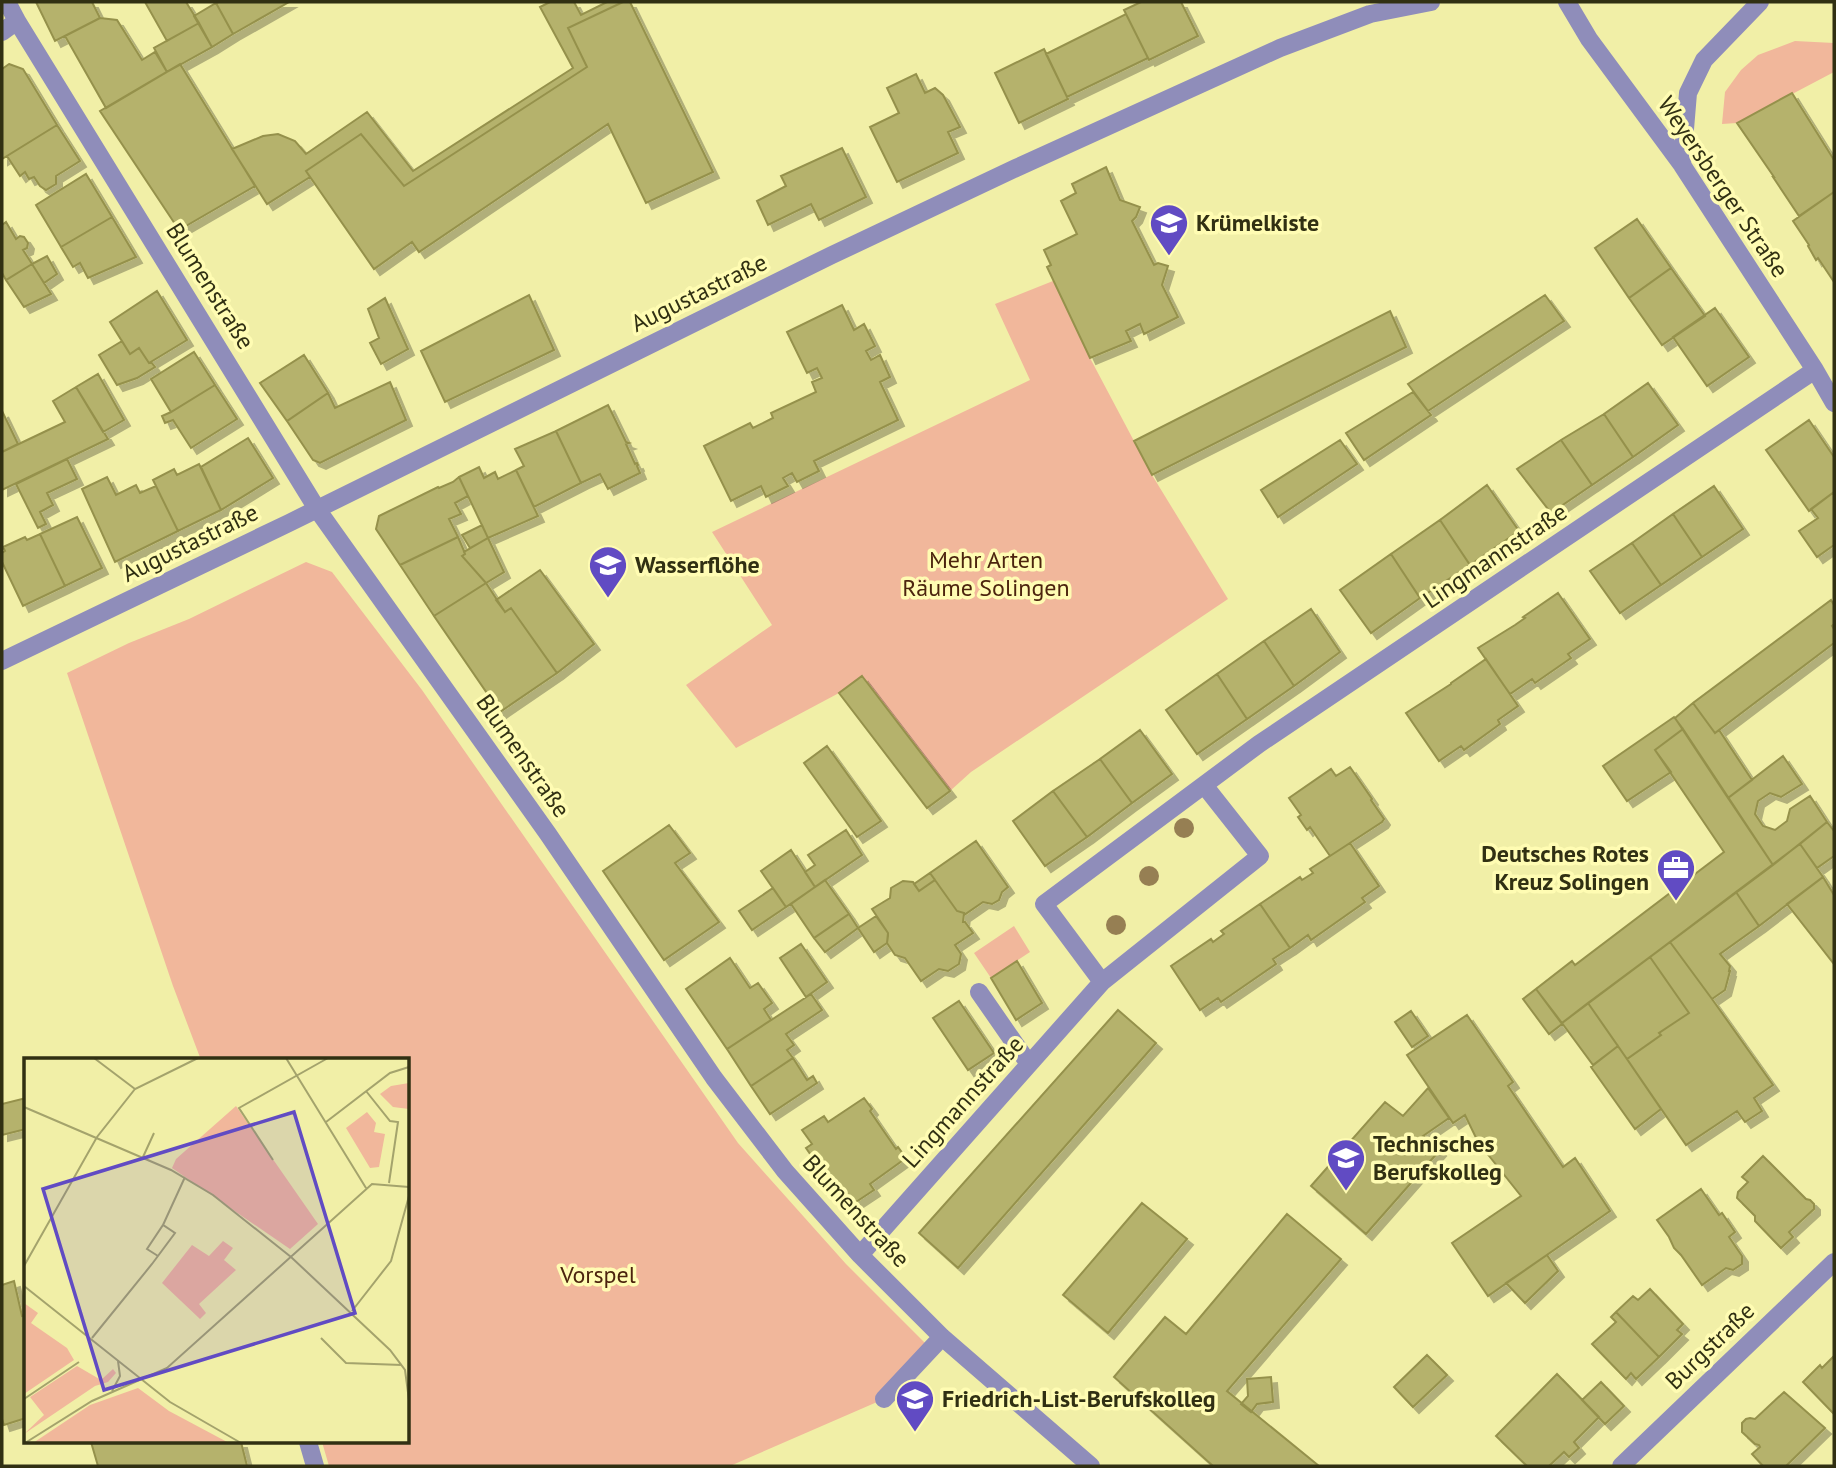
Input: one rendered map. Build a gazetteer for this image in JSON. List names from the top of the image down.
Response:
{
  "streets": {
    "street": [
      "Weyersberger Straße",
      "Blumenstraße",
      "Augustastraße",
      "Lingmannstraße",
      "Burgstraße"
    ]
  },
  "crossings": [
    ["Weyersberger Straße", "Lingmannstraße"],
    ["Blumenstraße", "Augustastraße"],
    ["Blumenstraße", "Lingmannstraße"]
  ],
  "parks": ["Mehr Arten Räume Solingen", "Vorspel"],
  "places": {
    "school or university": [
      "Krümelkiste",
      "Wasserflöhe",
      "Technisches Berufskolleg",
      "Friedrich-List-Berufskolleg"
    ],
    "office": ["Deutsches Rotes Kreuz Solingen"]
  }
}
